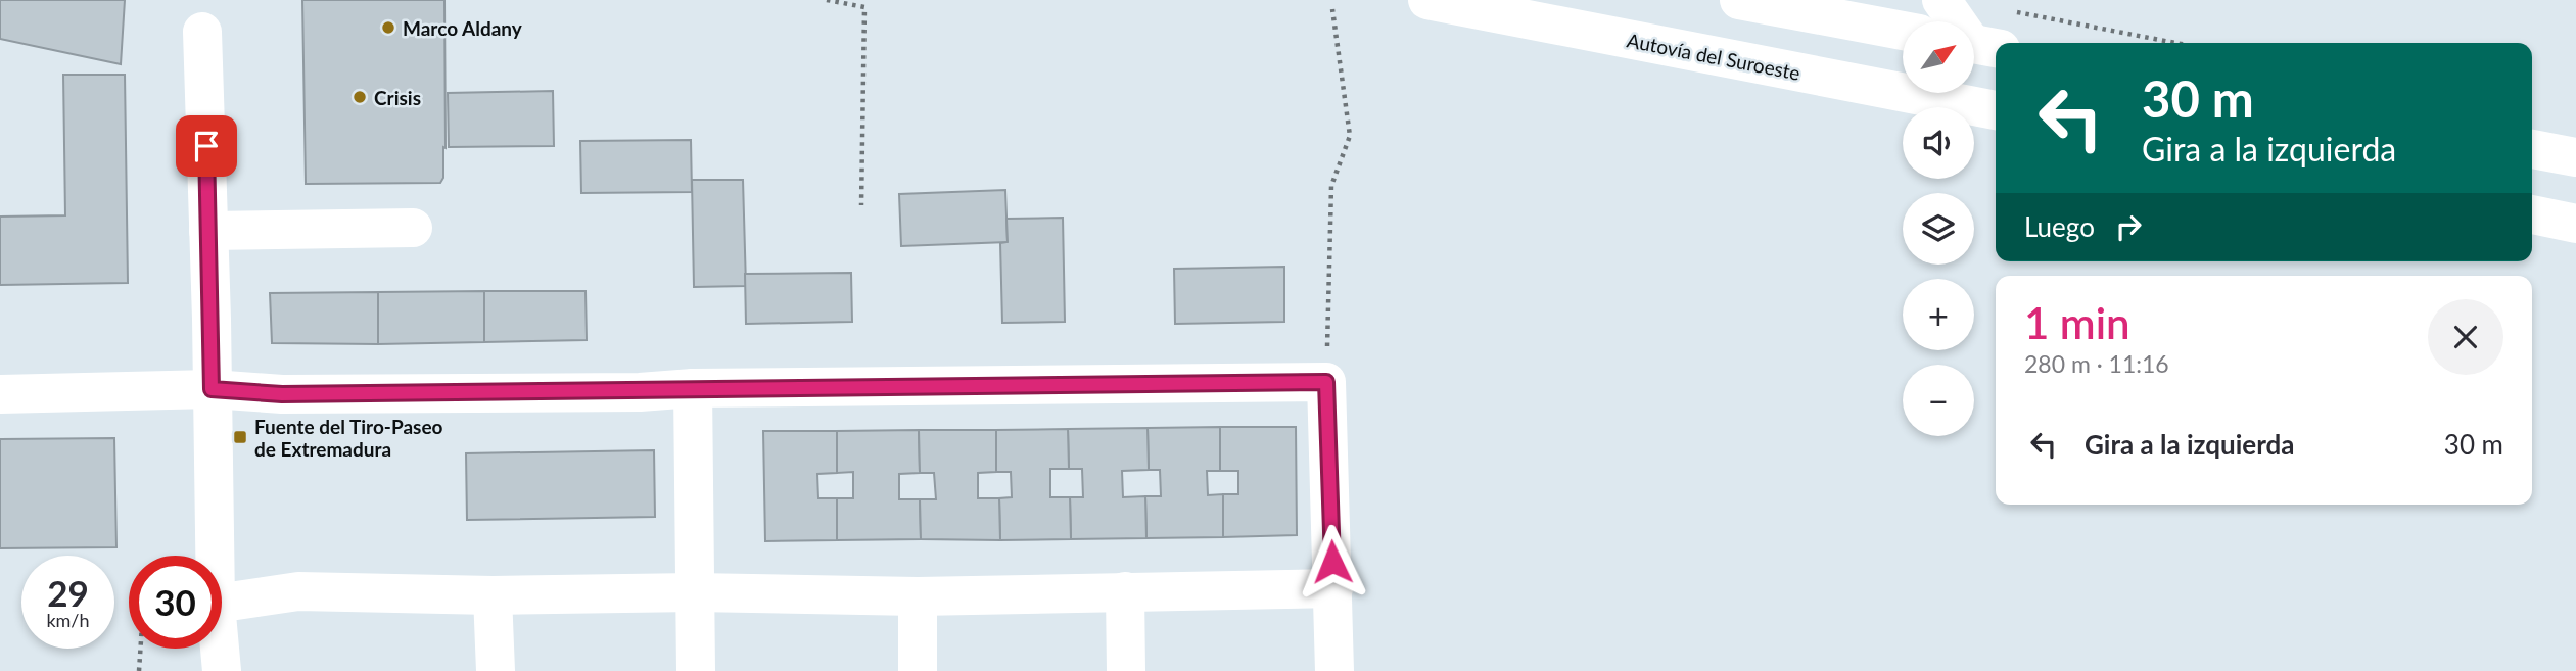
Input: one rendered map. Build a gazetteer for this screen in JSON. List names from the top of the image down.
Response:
{
  "streets": {
    "main road": ["Autovía del Suroeste"]
  },
  "places": {
    "other": ["Marco Aldany", "Crisis"],
    "transit": ["Fuente del Tiro-Paseo de Extremadura"]
  },
  "north": "top right",
  "page": {
    "map_buttons": ["+", "−"],
    "turn": ["30 m", "Gira a la izquierda"],
    "then": "Luego",
    "heading": ["1 min", "280 m · 11:16"],
    "list": [
      {
        "name": "Gira a la izquierda",
        "value": "30 m"
      }
    ],
    "speed": "29 km/h",
    "limit": "30"
  }
}
